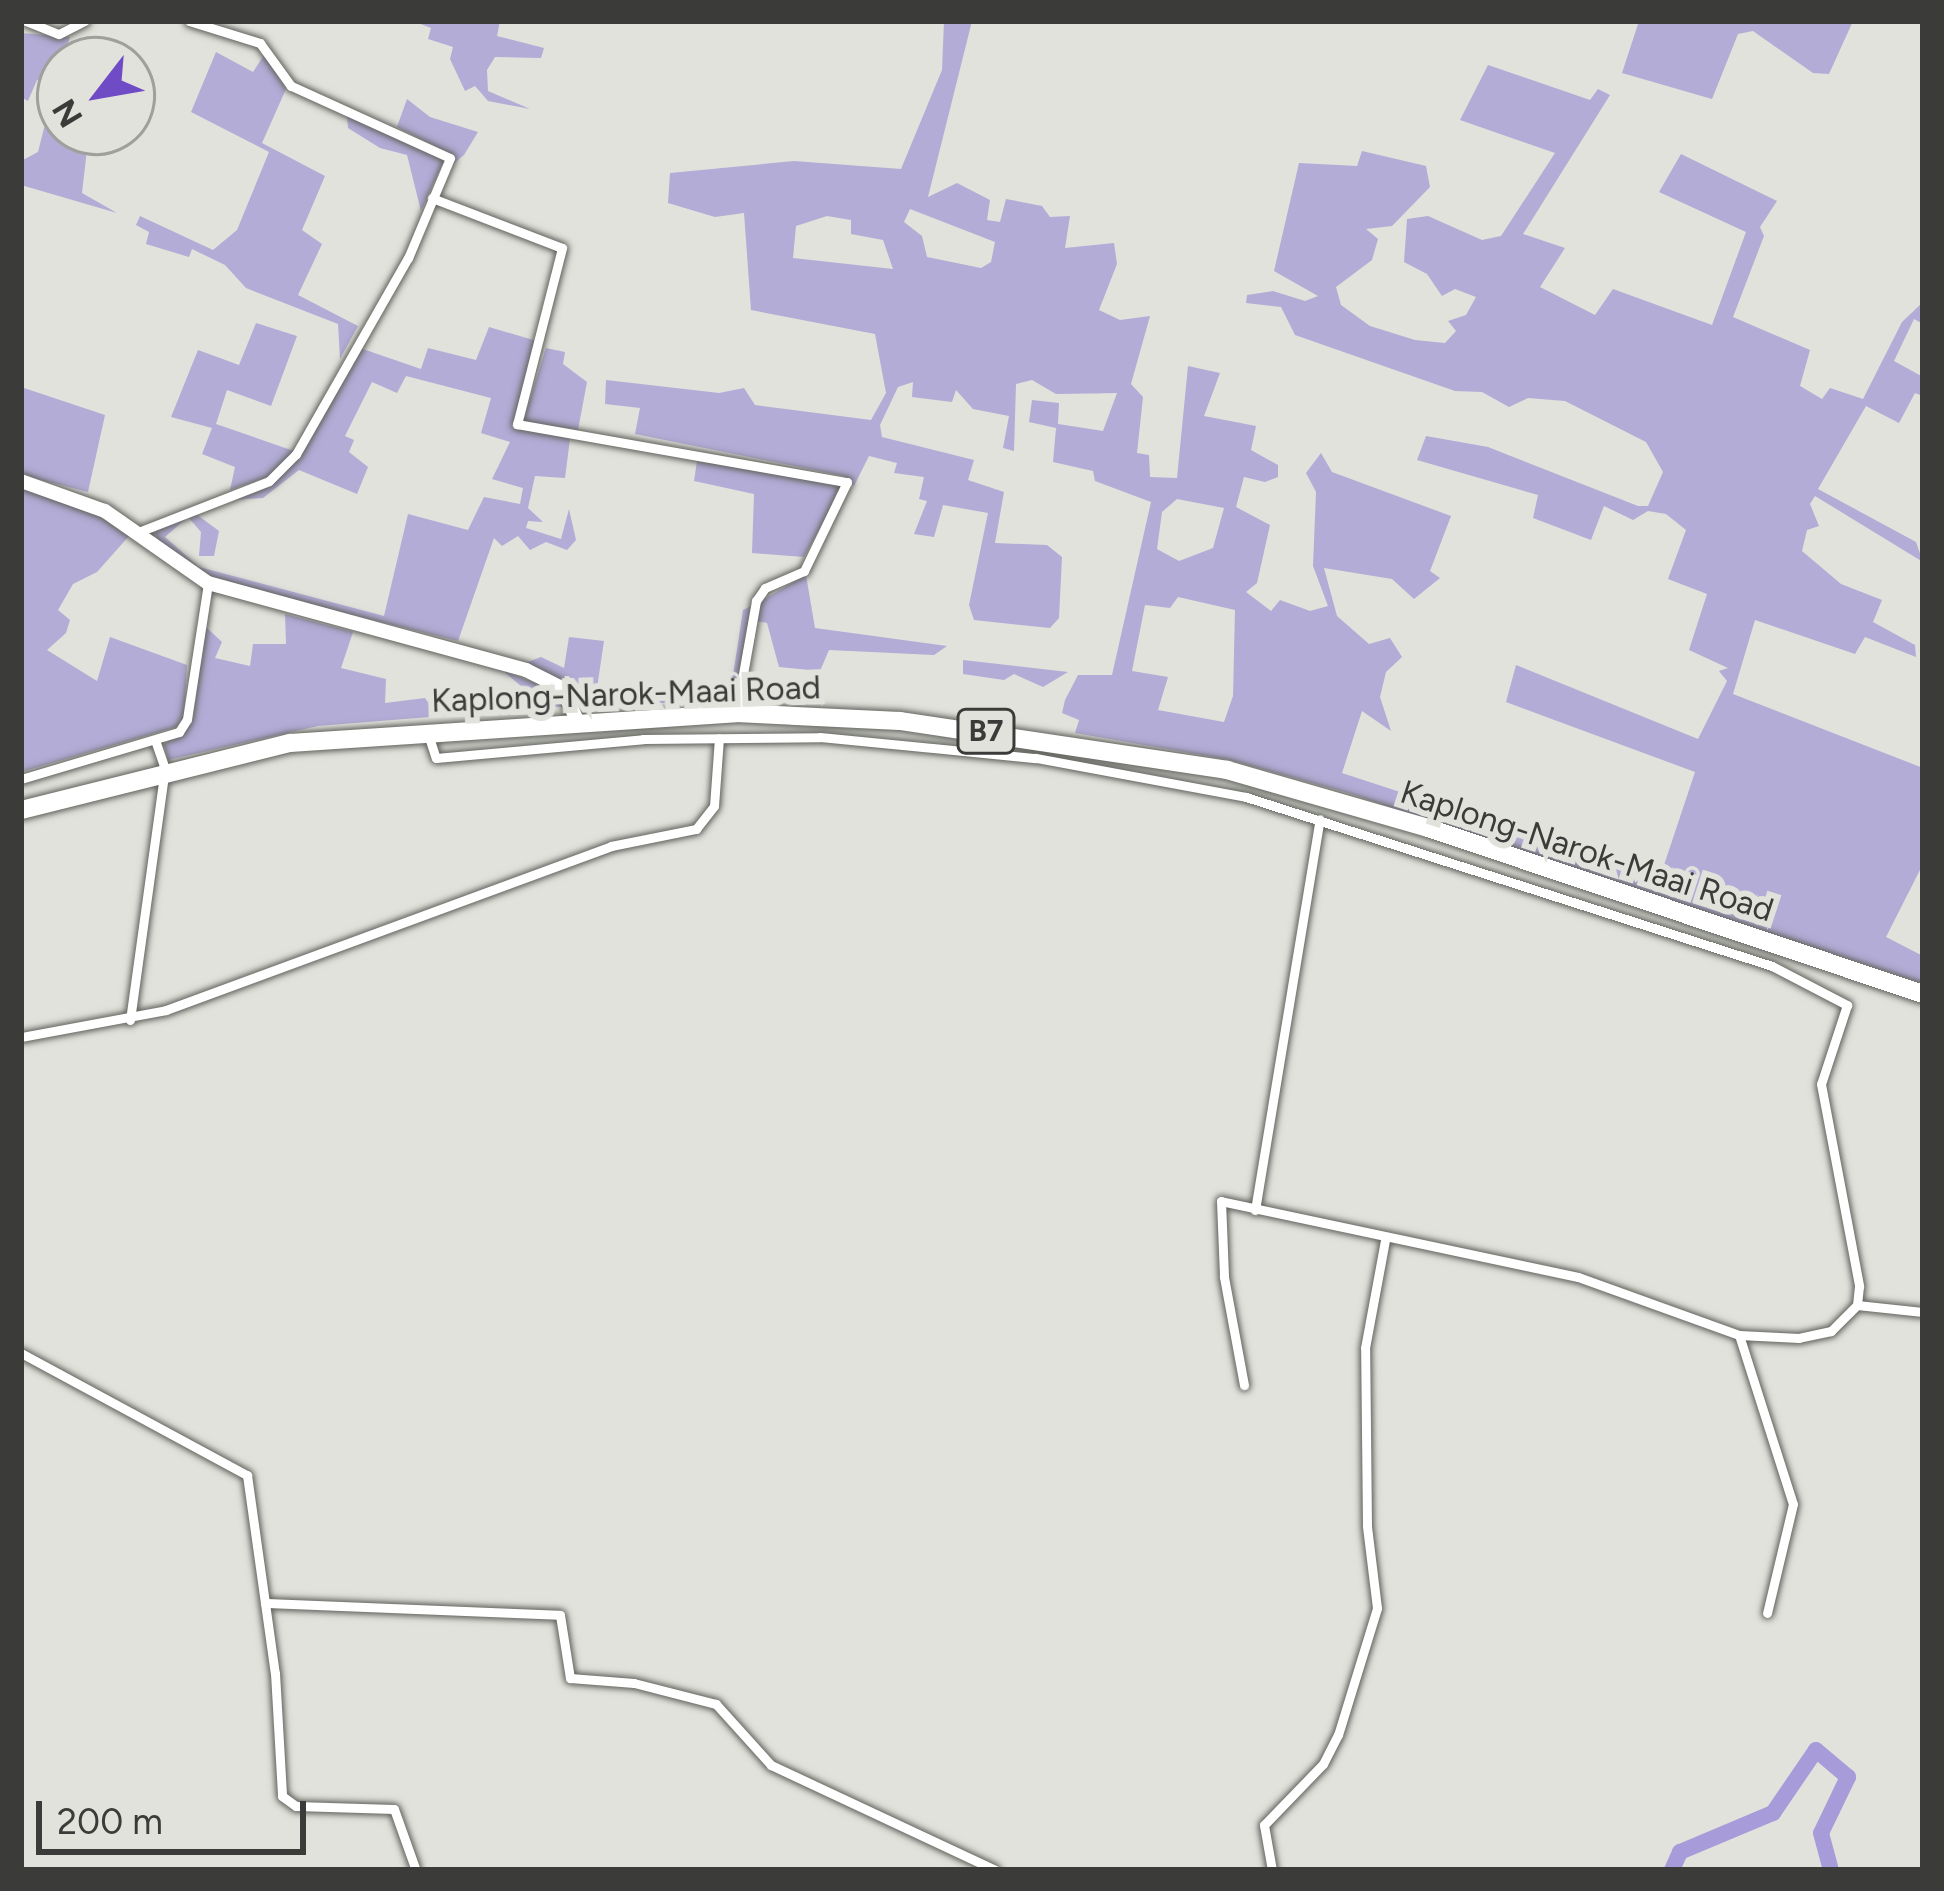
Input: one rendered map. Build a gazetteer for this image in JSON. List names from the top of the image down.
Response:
{
  "streets": {
    "highway": ["Kaplong-Narok-Maai Road", "B7"]
  },
  "scale_bar": "200 m",
  "north": "bottom left"
}
